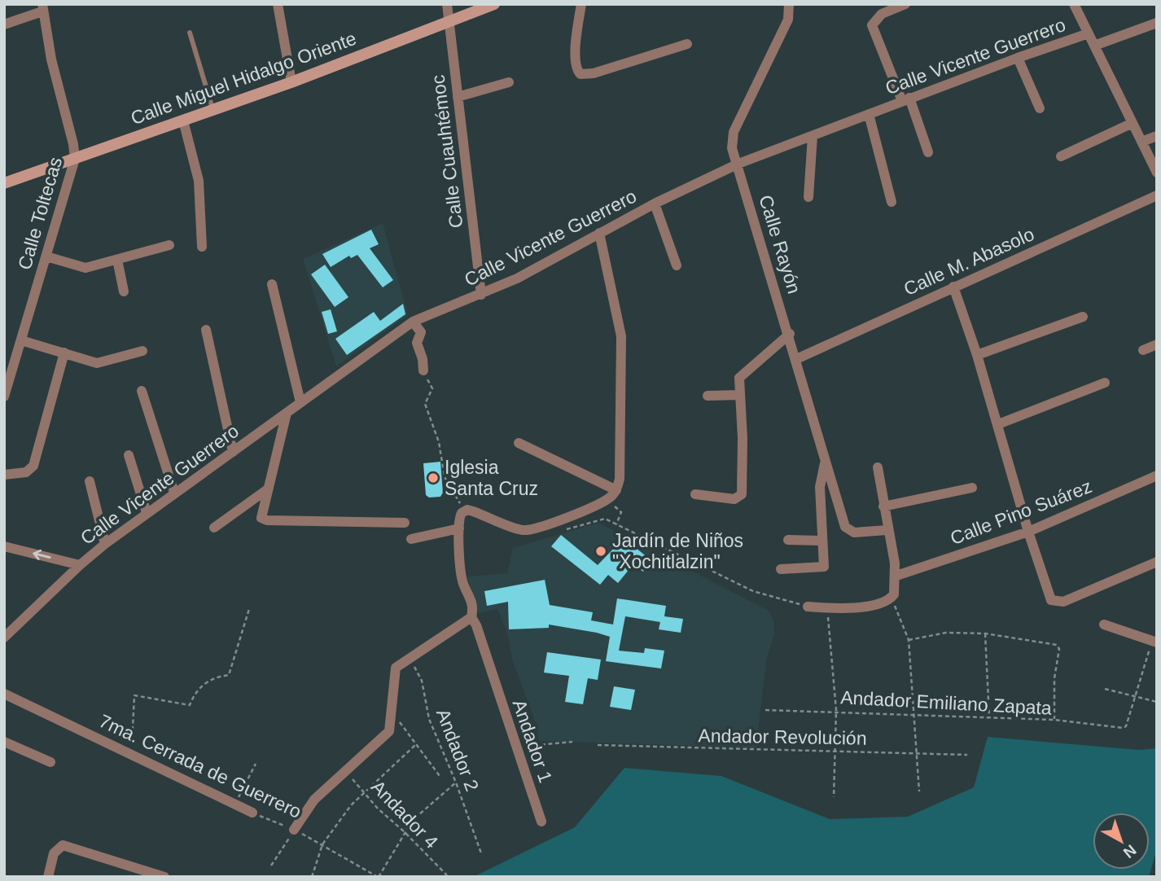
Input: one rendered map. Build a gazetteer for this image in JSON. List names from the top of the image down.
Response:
{
  "streets": {
    "street": [
      "Calle Vicente Guerrero",
      "Calle Miguel Hidalgo Oriente",
      "Calle Cuauhtémoc",
      "Calle Toltecas",
      "Calle Rayón",
      "Calle M. Abasolo",
      "Calle Pino Suárez",
      "Andador 1",
      "7ma. Cerrada de Guerrero"
    ],
    "path": [
      "Andador Emiliano Zapata",
      "Andador Revolución",
      "Andador 2",
      "Andador 4"
    ]
  },
  "crossings": [
    ["Calle Vicente Guerrero", "Calle Cuauhtémoc"],
    ["Calle Vicente Guerrero", "Calle Rayón"],
    ["Calle Miguel Hidalgo Oriente", "Calle Cuauhtémoc"],
    ["Calle Miguel Hidalgo Oriente", "Calle Toltecas"],
    ["Calle Rayón", "Calle M. Abasolo"]
  ],
  "places": ["Iglesia Santa Cruz", "Jardín de Niños \"Xochitlalzin\""],
  "north": "bottom right"
}
